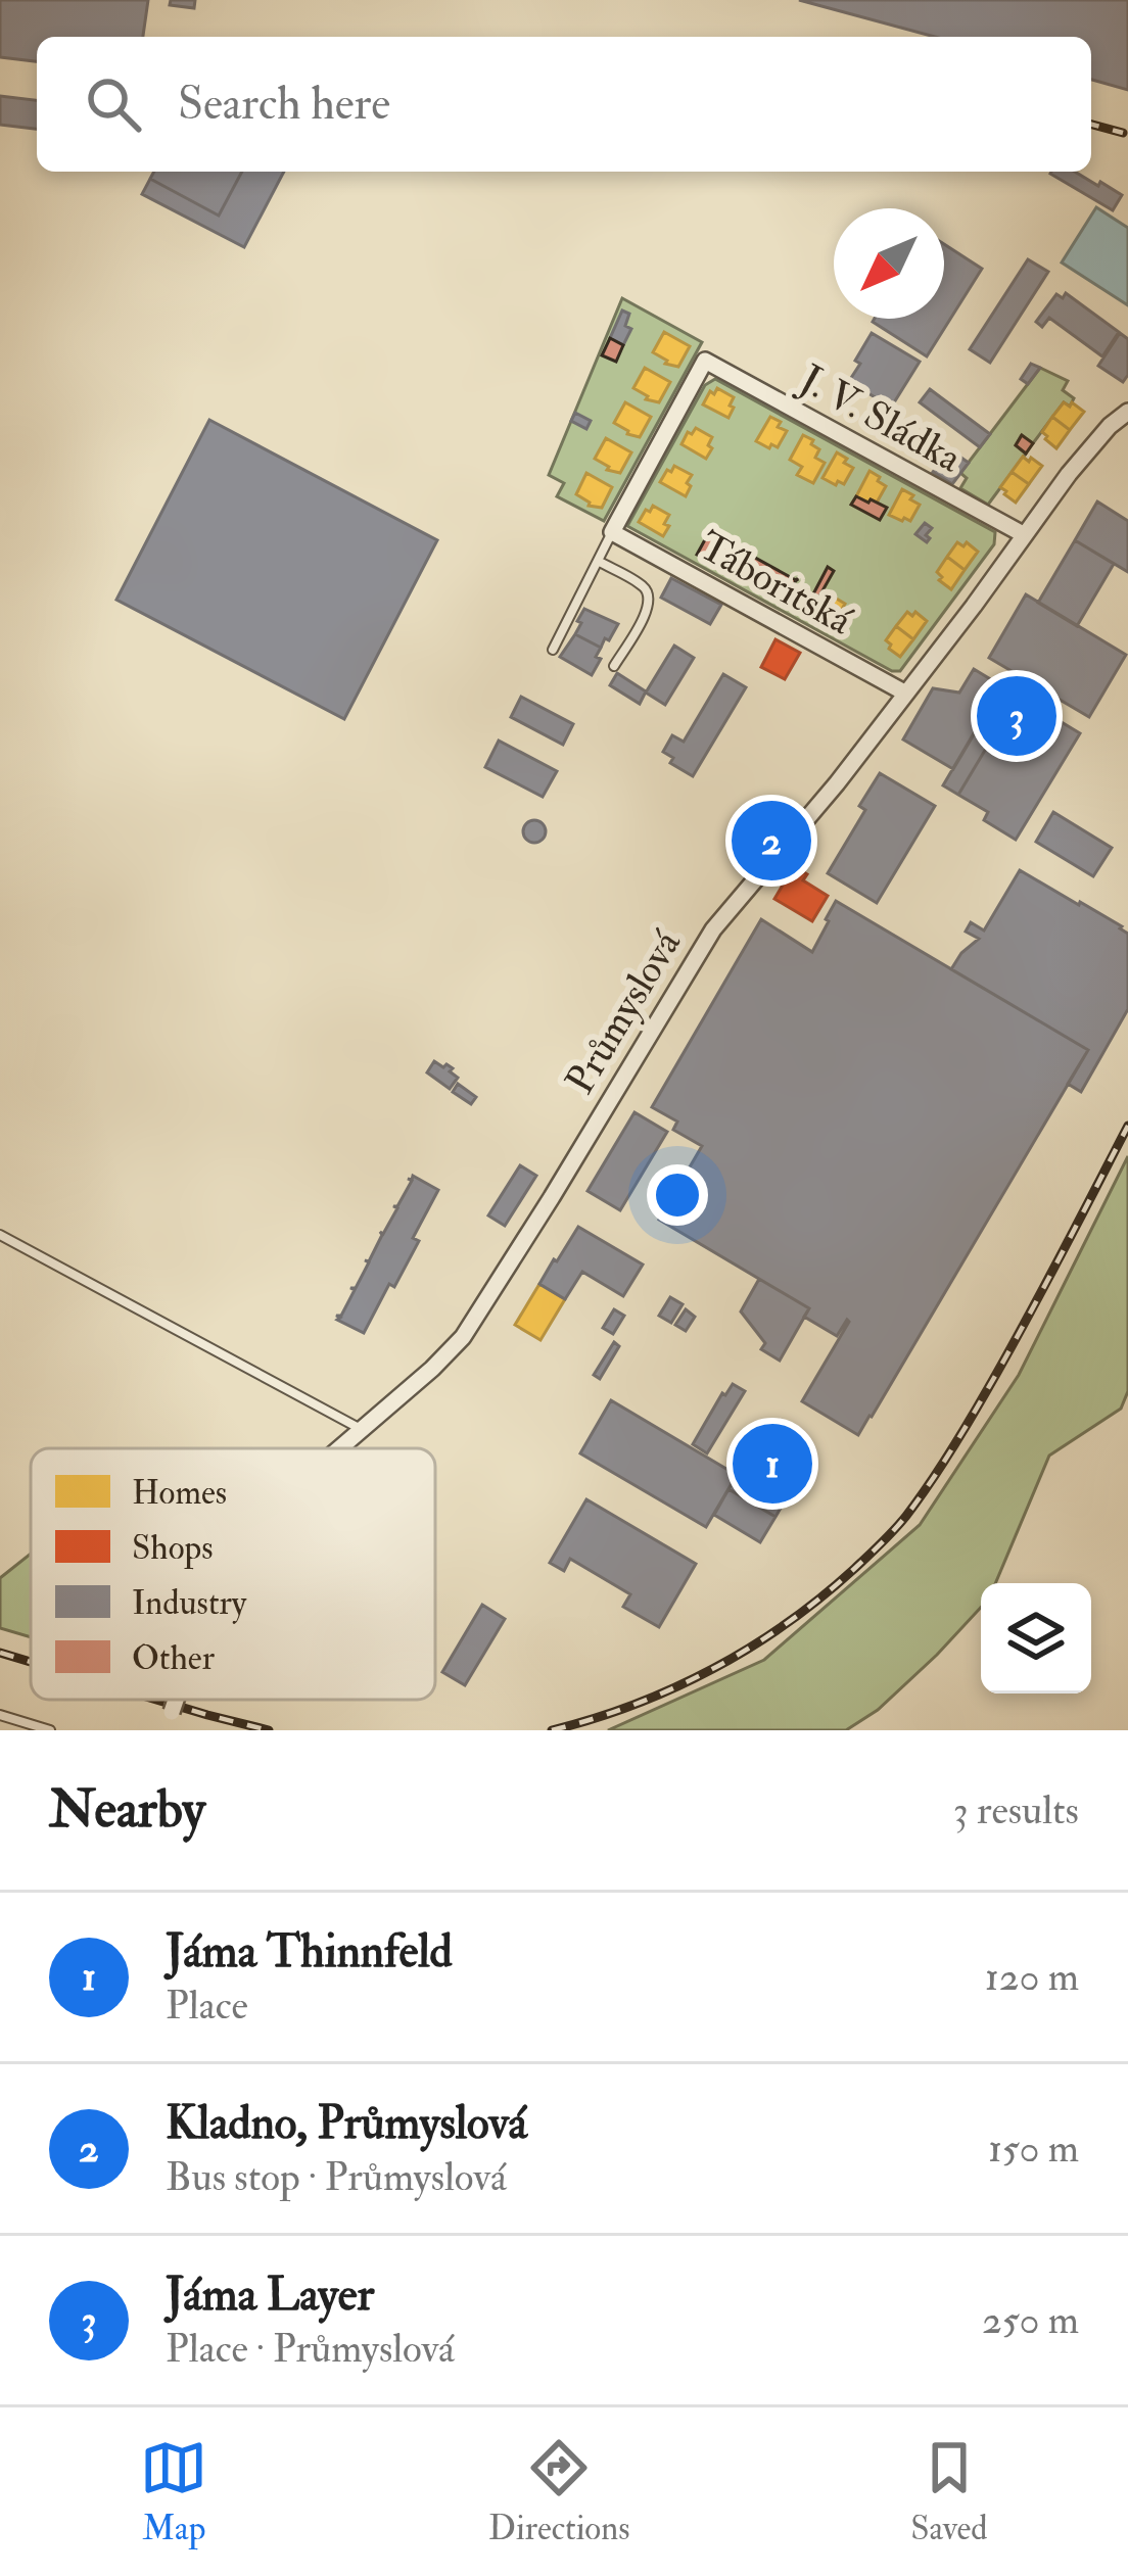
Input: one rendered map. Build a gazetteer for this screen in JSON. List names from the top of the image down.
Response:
{
  "streets": {
    "street": ["J. V. Sládka", "Táboritská", "Průmyslová"]
  },
  "crossings": [
    ["J. V. Sládka", "Táboritská"],
    ["J. V. Sládka", "Průmyslová"],
    ["Táboritská", "Průmyslová"]
  ],
  "legend": [
    "Homes",
    "Shops",
    "Industry",
    "Other"
  ],
  "north": "bottom left",
  "page": {
    "search": "Search here",
    "pins": ["3", "2", "1"],
    "heading": ["Nearby", "3 results"],
    "list": [
      {
        "mark": "1",
        "name": "Jáma Thinnfeld",
        "note": "Place",
        "value": "120 m"
      },
      {
        "mark": "2",
        "name": "Kladno, Průmyslová",
        "note": "Bus stop · Průmyslová",
        "value": "150 m"
      },
      {
        "mark": "3",
        "name": "Jáma Layer",
        "note": "Place · Průmyslová",
        "value": "250 m"
      }
    ],
    "nav": ["Map", "Directions", "Saved"]
  }
}
